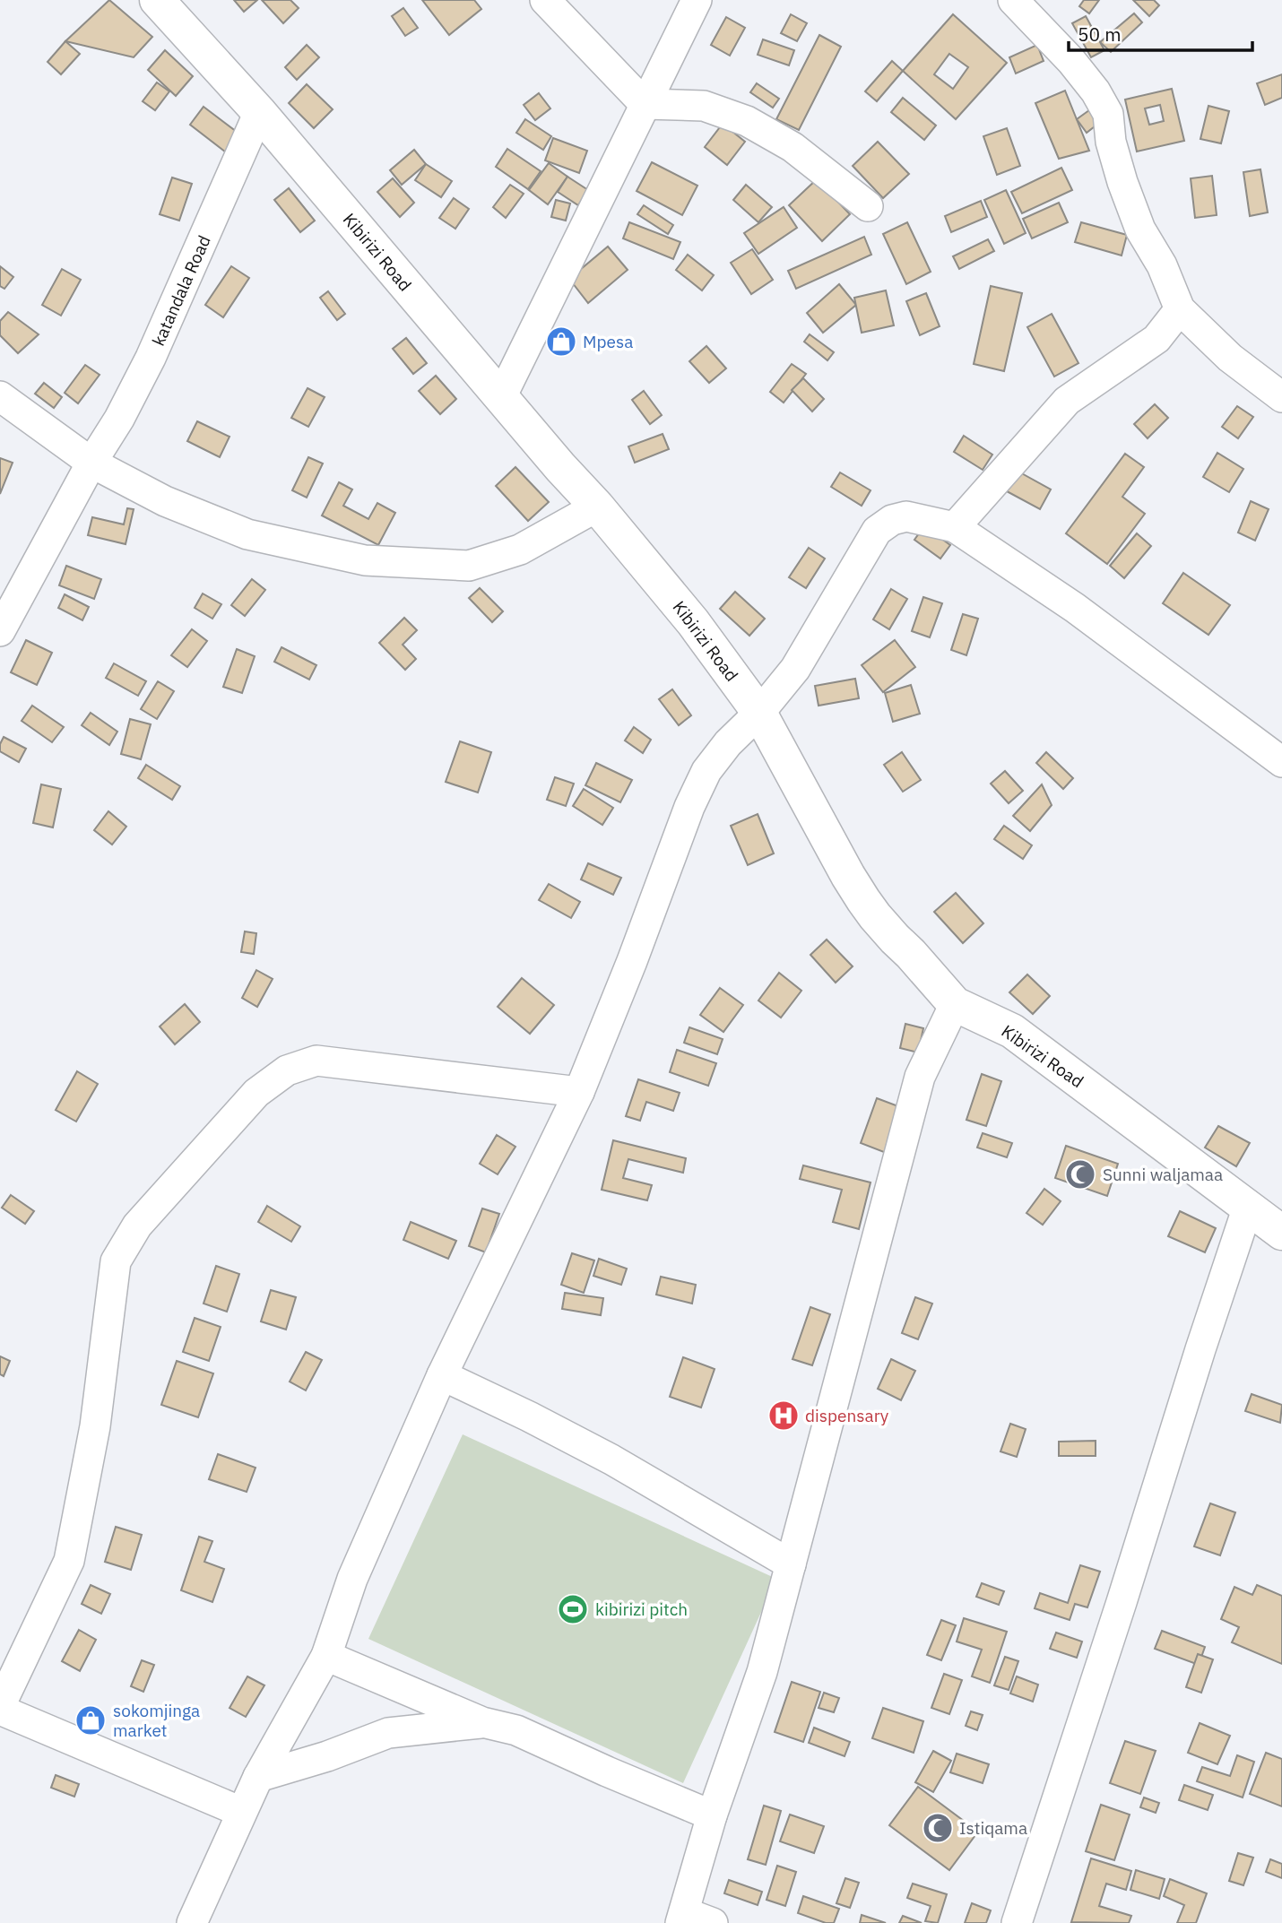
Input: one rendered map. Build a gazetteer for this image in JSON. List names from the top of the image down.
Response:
{
  "streets": {
    "street": ["Kibirizi Road", "katandala Road"]
  },
  "crossings": [
    ["Kibirizi Road", "katandala Road"]
  ],
  "places": {
    "shop": ["Mpesa", "sokomjinga market"],
    "mosque": ["Sunni waljamaa", "Istiqama"],
    "hospital": ["dispensary"],
    "sports": ["kibirizi pitch"]
  },
  "scale_bar": "50 m"
}
